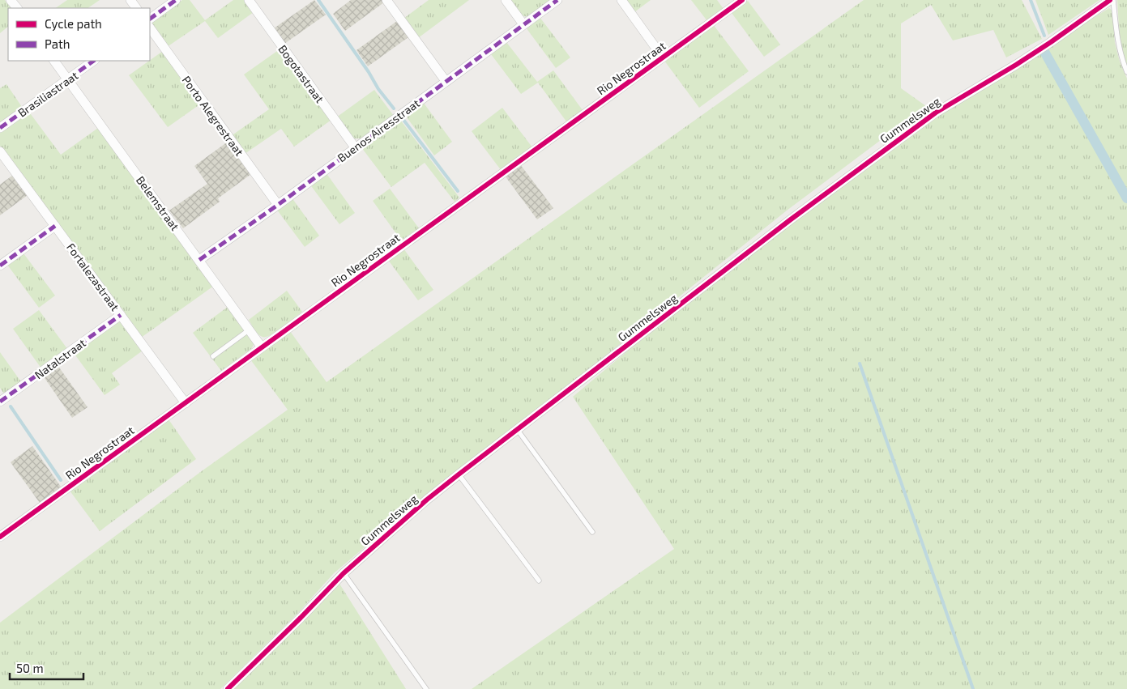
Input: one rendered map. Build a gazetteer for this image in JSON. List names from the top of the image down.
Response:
{
  "streets": {
    "street": [
      "Rio Negrostraat",
      "Bogotastraat",
      "Brasiliastraat",
      "Porto Alegrestraat",
      "Gummelsweg",
      "Buenos Airesstraat",
      "Belemstraat",
      "Fortalezastraat",
      "Natalstraat"
    ]
  },
  "crossings": [
    ["Rio Negrostraat", "Belemstraat"],
    ["Rio Negrostraat", "Fortalezastraat"],
    ["Bogotastraat", "Buenos Airesstraat"],
    ["Brasiliastraat", "Belemstraat"],
    ["Porto Alegrestraat", "Buenos Airesstraat"],
    ["Buenos Airesstraat", "Belemstraat"],
    ["Fortalezastraat", "Natalstraat"]
  ],
  "legend": ["Cycle path", "Path"],
  "scale_bar": "50 m"
}
